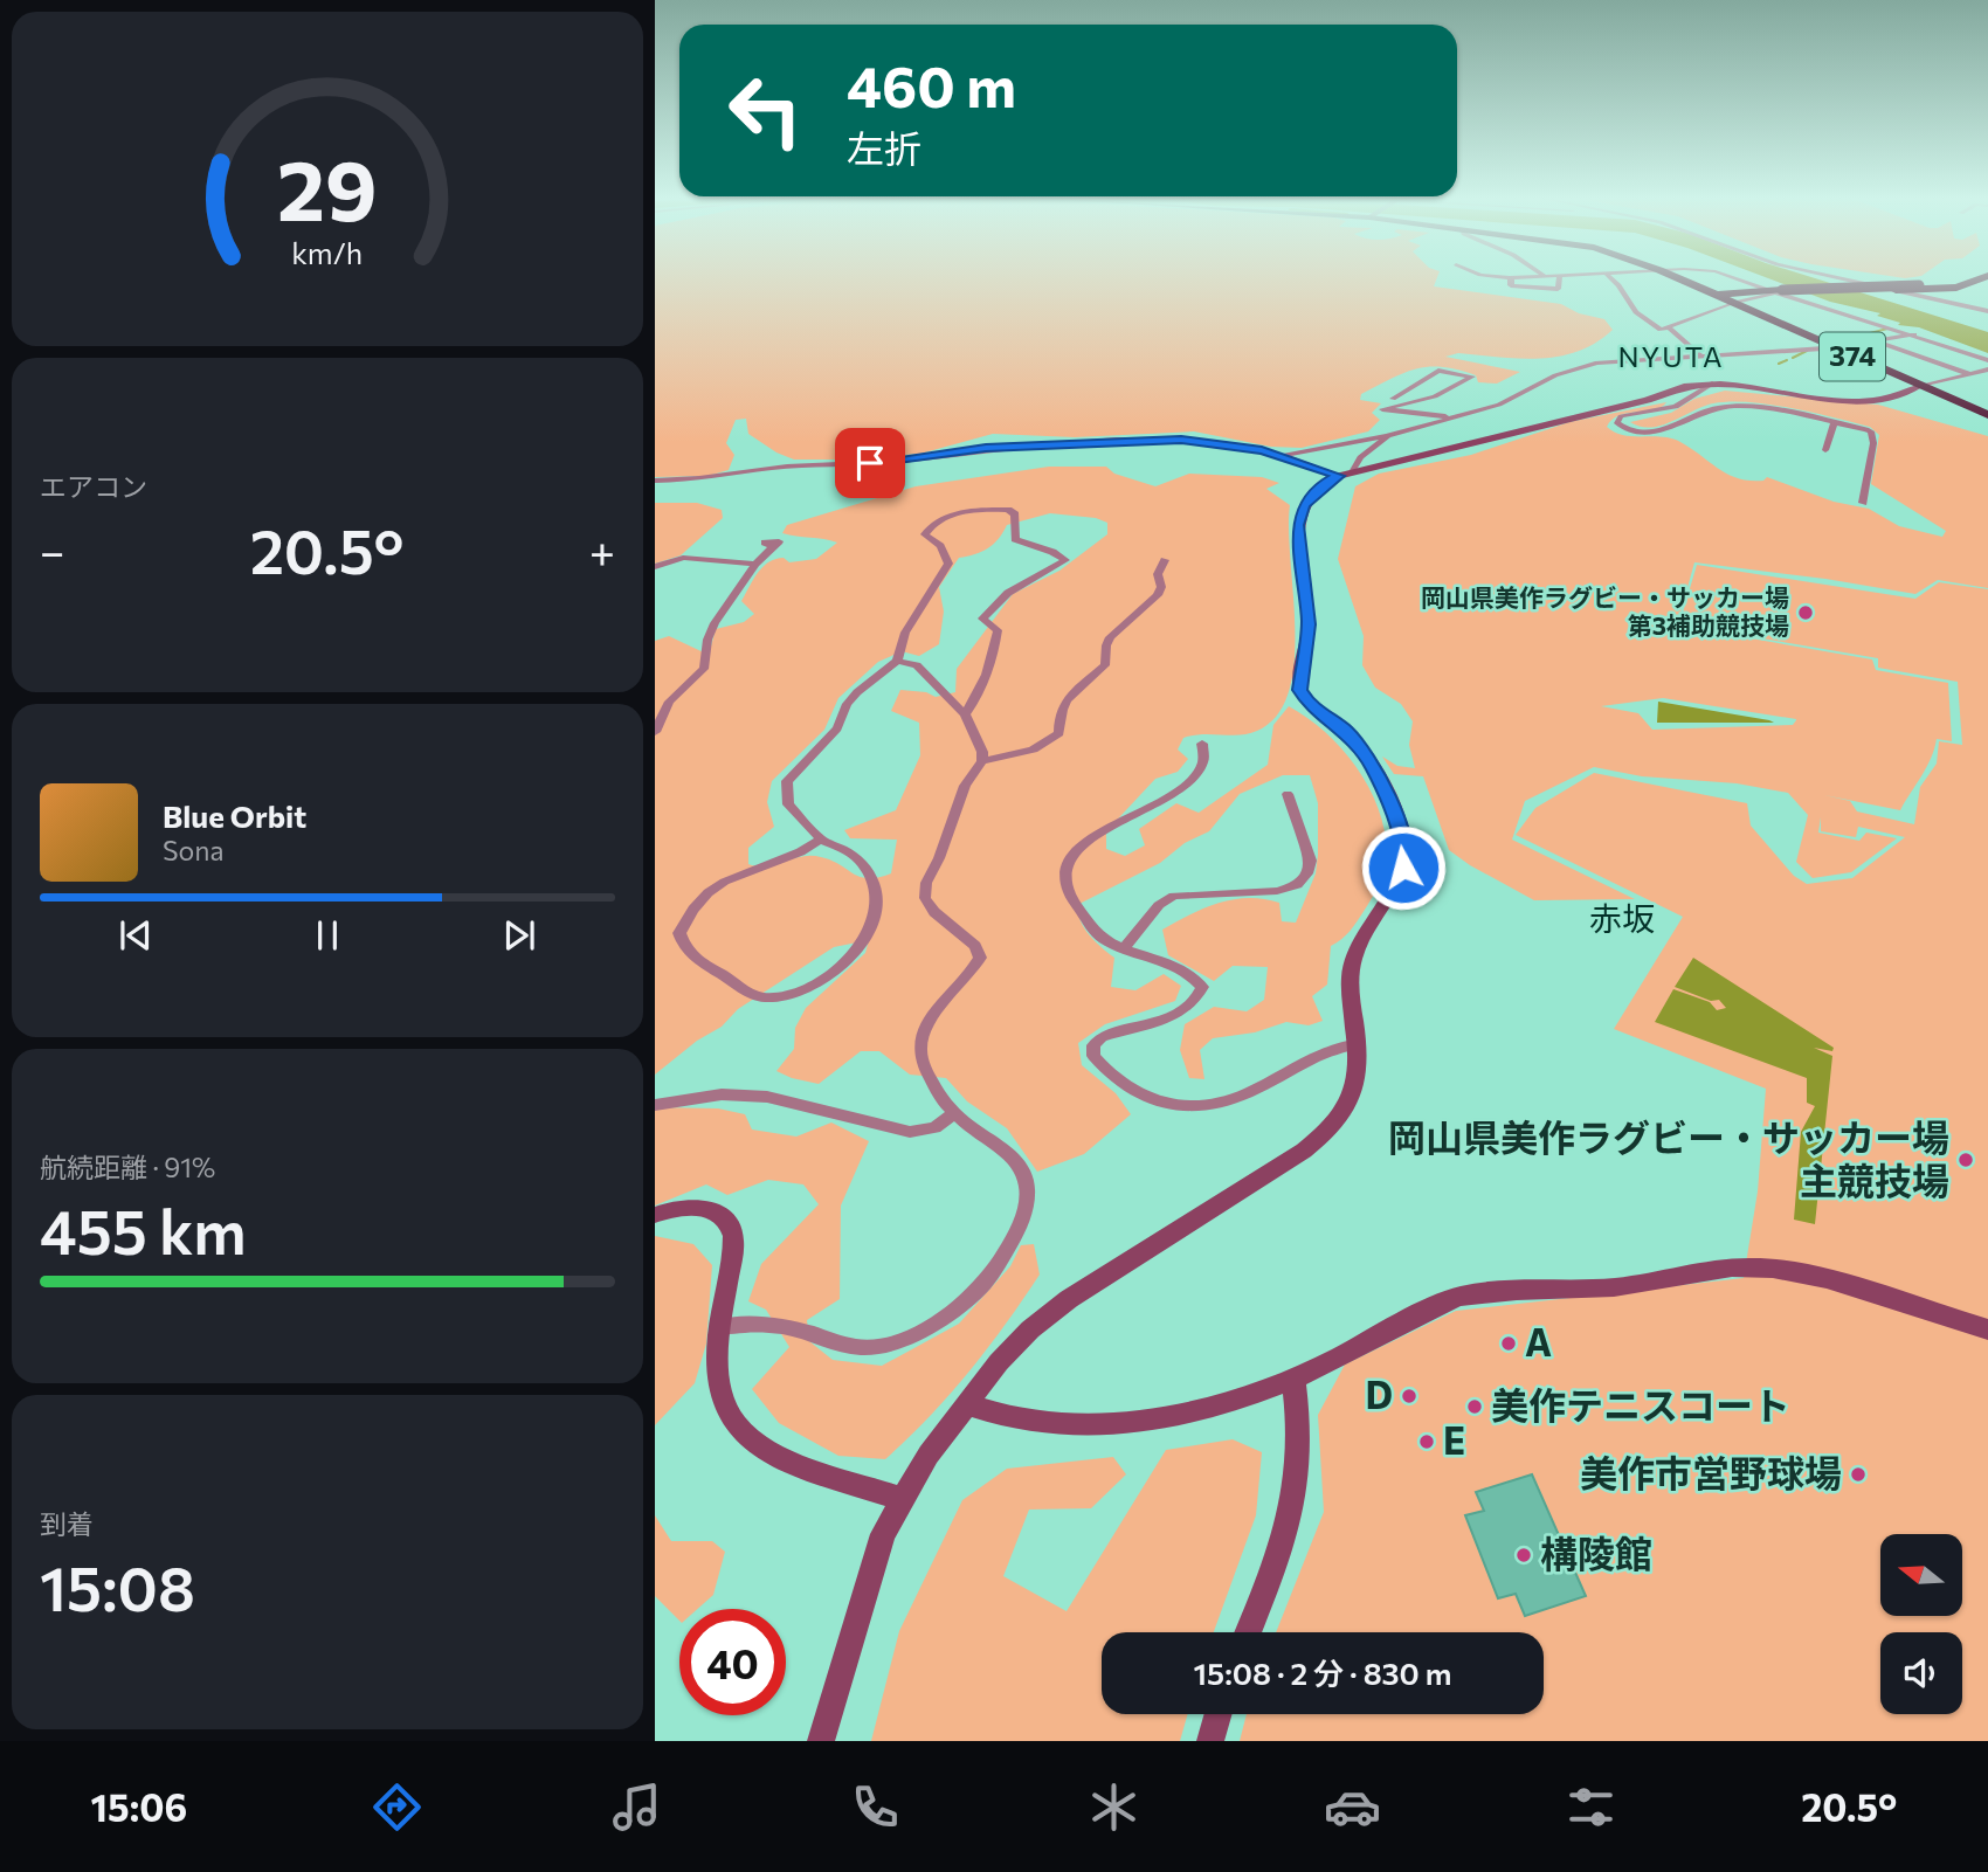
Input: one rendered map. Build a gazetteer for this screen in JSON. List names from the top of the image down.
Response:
{
  "streets": {
    "highway": ["374"]
  },
  "districts": ["NYUTA", "赤坂"],
  "places": [
    "岡山県美作ラグビー・サッカー場 第3補助競技場",
    "岡山県美作ラグビー・サッカー場 主競技場",
    "A",
    "D",
    "美作テニスコート",
    "E",
    "美作市営野球場",
    "構陵館"
  ],
  "north": "left",
  "page": {
    "turn": ["460 m", "左折"],
    "tile": [
      "エアコン",
      ["航続距離 · 91%", "455 km"],
      ["到着", "15:08"]
    ],
    "heat": ["−", "20.5°", "+"],
    "song": ["Blue Orbit", "Sona"],
    "limit": "40",
    "trip": "15:08 · 2 分 · 830 m",
    "tabs": ["15:06", "20.5°"],
    "gauge": ["29", "km/h"]
  }
}
